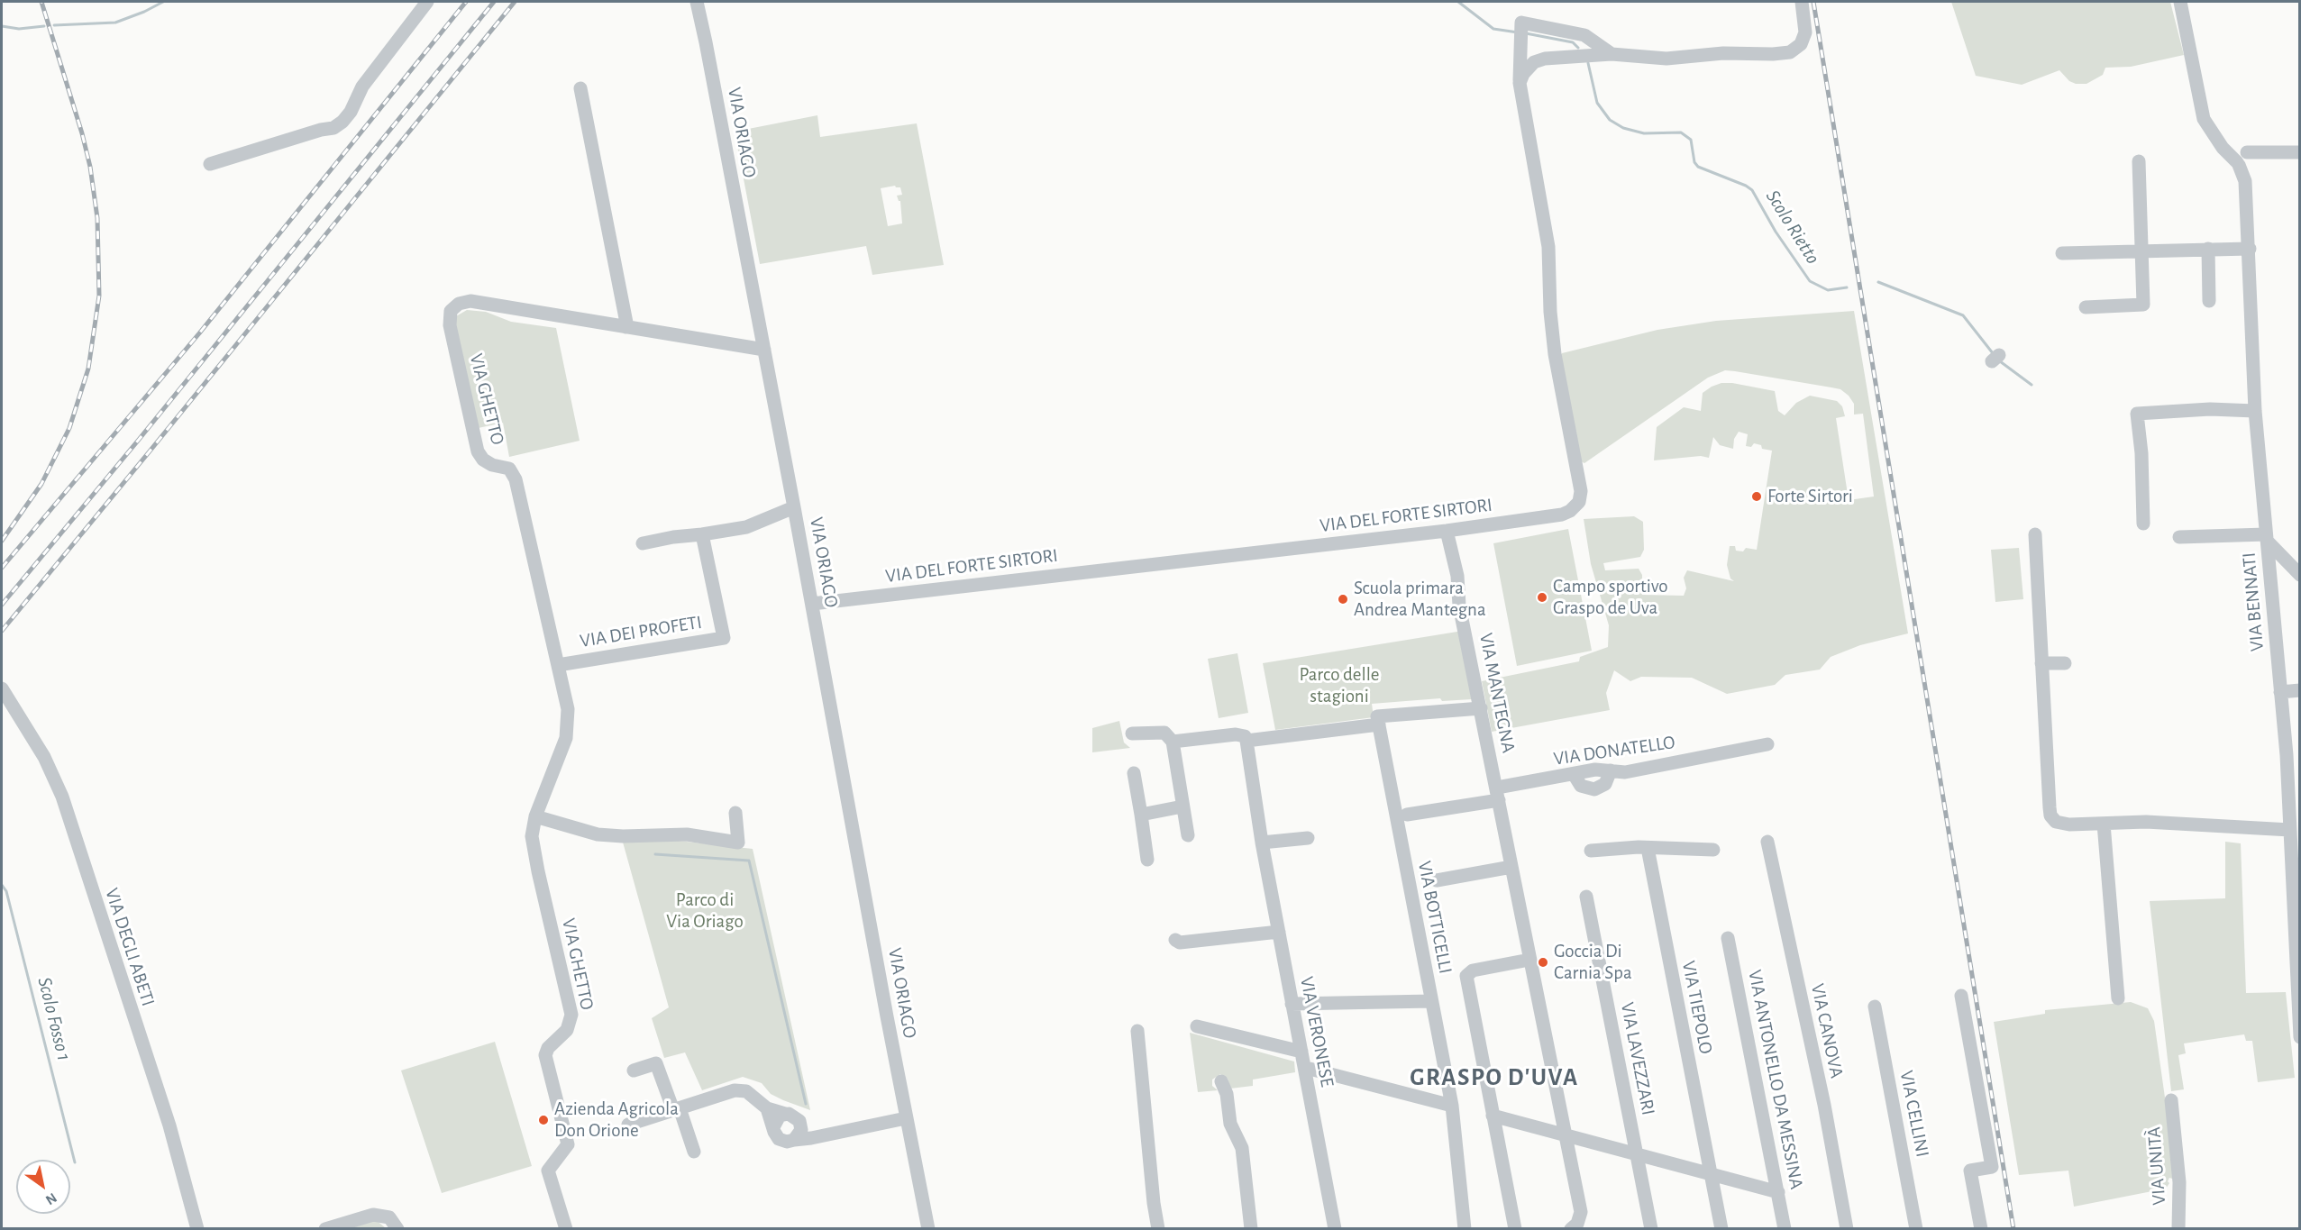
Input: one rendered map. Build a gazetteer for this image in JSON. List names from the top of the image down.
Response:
{
  "streets": {
    "street": [
      "VIA ORIAGO",
      "VIA GHETTO",
      "VIA DEL FORTE SIRTORI",
      "VIA BENNATI",
      "VIA DEI PROFETI",
      "VIA MANTEGNA",
      "VIA DONATELLO",
      "VIA BOTTICELLI",
      "VIA DEGLI ABETI",
      "VIA TIEPOLO",
      "VIA CANOVA",
      "VIA VERONESE",
      "VIA LAVEZZARI",
      "VIA ANTONELLO DA MESSINA",
      "VIA CELLINI",
      "VIA UNITÀ"
    ]
  },
  "crossings": [
    ["VIA ORIAGO", "VIA GHETTO"],
    ["VIA ORIAGO", "VIA DEL FORTE SIRTORI"],
    ["VIA GHETTO", "VIA DEI PROFETI"],
    ["VIA DEL FORTE SIRTORI", "VIA MANTEGNA"],
    ["VIA MANTEGNA", "VIA DONATELLO"]
  ],
  "districts": ["GRASPO D'UVA"],
  "water": ["Scolo Rietto", "Scolo Fosso 1"],
  "parks": ["Parco delle stagioni", "Parco di Via Oriago"],
  "places": [
    "Forte Sirtori",
    "Campo sportivo Graspo de Uva",
    "Scuola primara Andrea Mantegna",
    "Goccia Di Carnia Spa",
    "Azienda Agricola Don Orione"
  ],
  "north": "bottom right"
}
